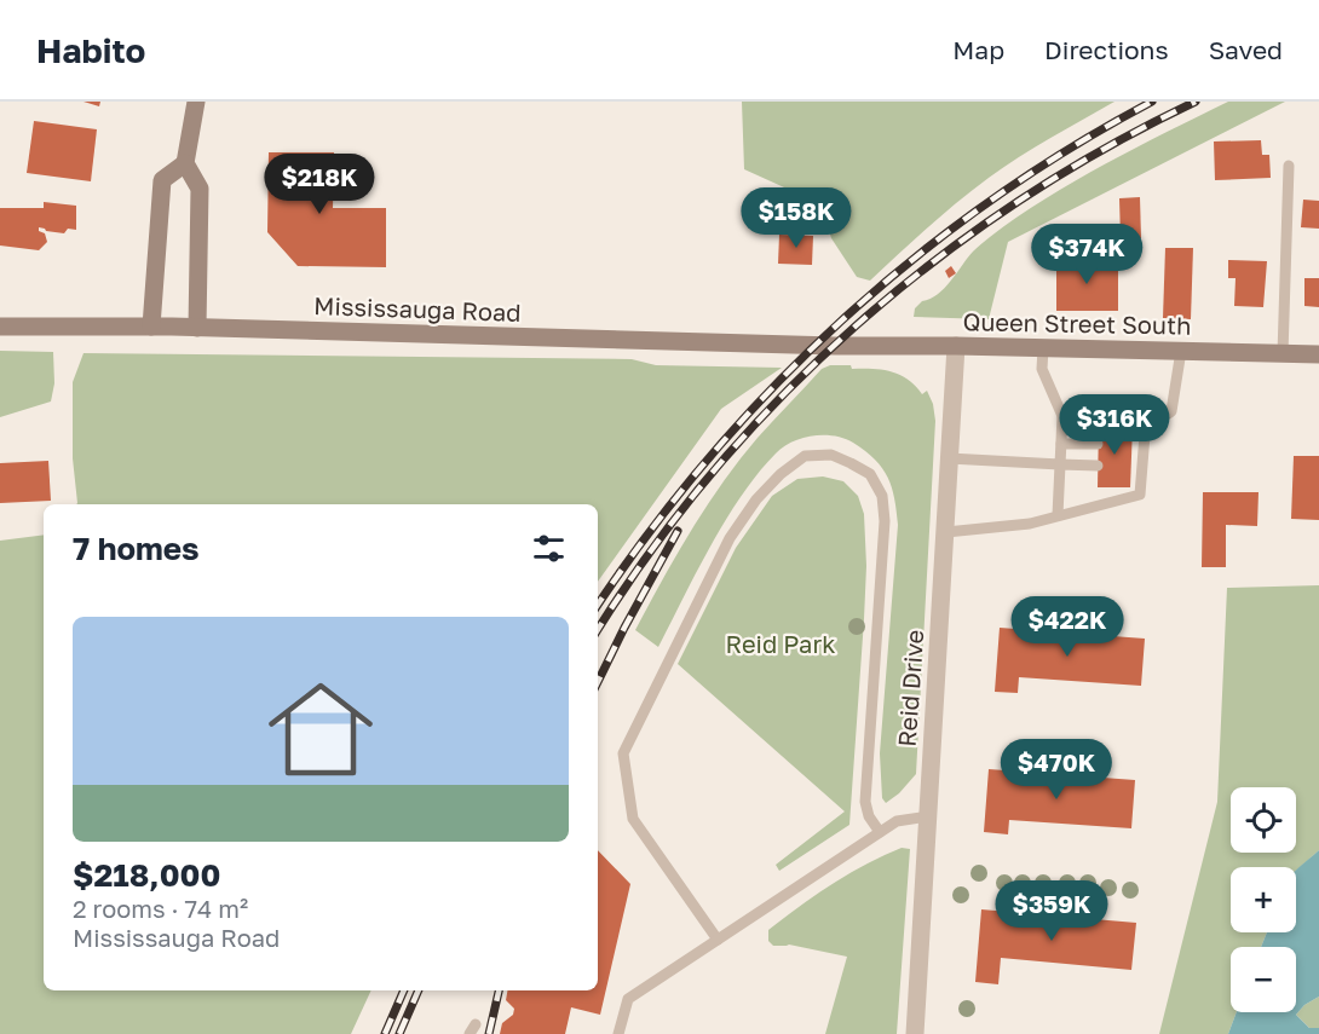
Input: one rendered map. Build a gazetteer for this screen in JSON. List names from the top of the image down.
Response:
{
  "streets": {
    "main road": ["Mississauga Road", "Queen Street South"],
    "street": ["Reid Drive"]
  },
  "crossings": [
    ["Mississauga Road", "Queen Street South"],
    ["Queen Street South", "Reid Drive"]
  ],
  "parks": ["Reid Park"],
  "page": {
    "header": "Habito",
    "nav": ["Map", "Directions", "Saved"],
    "price": [
      "$218K",
      "$158K",
      "$374K",
      "$316K",
      "$422K",
      "$470K",
      "$359K"
    ],
    "heading": "7 homes",
    "list": [
      {
        "name": "$218,000",
        "note": "2 rooms · 74 m² · Mississauga Road"
      }
    ],
    "map_buttons": ["+", "−"]
  }
}
